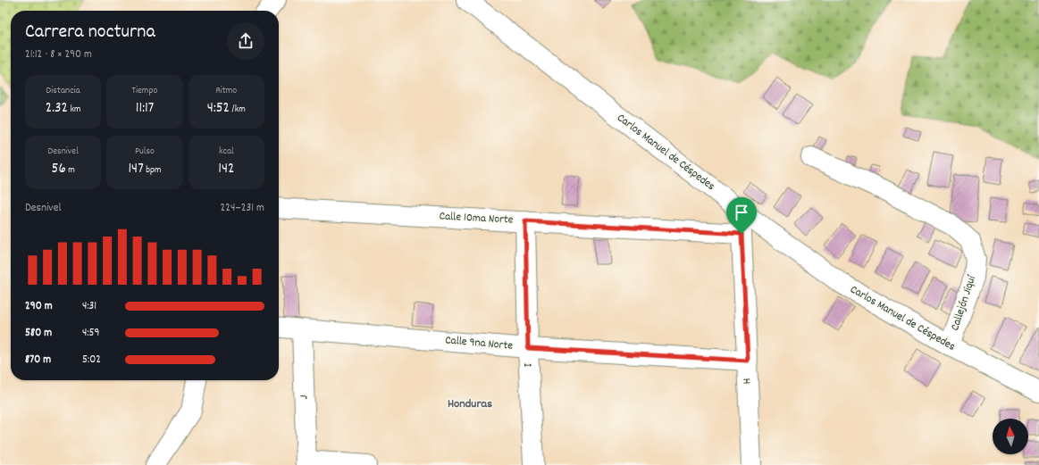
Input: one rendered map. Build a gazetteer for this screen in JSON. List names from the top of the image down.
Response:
{
  "streets": {
    "street": [
      "Carlos Manuel de Céspedes",
      "Calle 10ma Norte",
      "Callejón Jiquí",
      "Calle 9na Norte",
      "I",
      "H",
      "J"
    ]
  },
  "crossings": [
    ["Carlos Manuel de Céspedes", "Callejón Jiquí"],
    ["Calle 10ma Norte", "I"],
    ["Calle 10ma Norte", "H"],
    ["Calle 9na Norte", "I"],
    ["Calle 9na Norte", "H"],
    ["Calle 9na Norte", "J"]
  ],
  "districts": ["Honduras"],
  "north": "top",
  "page": {
    "heading": ["Carrera nocturna", "21:12 · 8 × 290 m"],
    "stats": [
      ["Distancia", "2.32 km"],
      ["Tiempo", "11:17"],
      ["Ritmo", "4:52 /km"],
      ["Desnivel", "56 m"],
      ["Pulso", "147 bpm"],
      ["kcal", "142"]
    ],
    "chart": ["Desnivel", "224–231 m"],
    "list": [
      {
        "name": "290 m",
        "note": "4:31"
      },
      {
        "name": "580 m",
        "note": "4:59"
      },
      {
        "name": "870 m",
        "note": "5:02"
      }
    ]
  }
}
